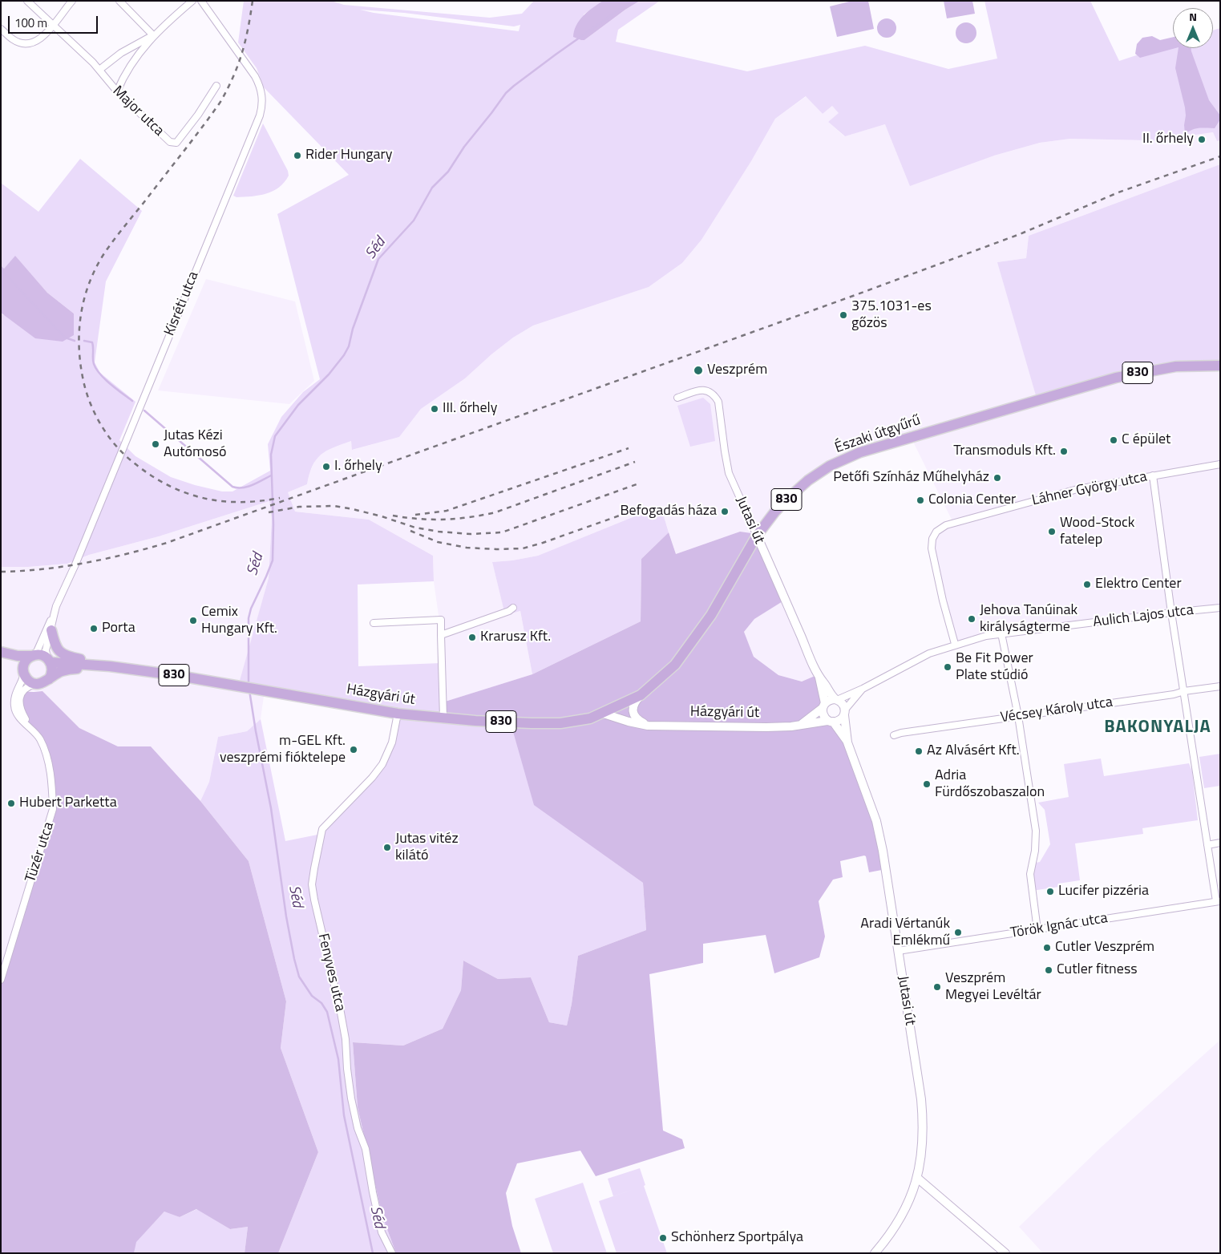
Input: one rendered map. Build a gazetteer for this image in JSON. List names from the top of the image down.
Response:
{
  "streets": {
    "main road": ["830", "Északi útgyűrű", "Házgyári út"],
    "street": [
      "Major utca",
      "Kisréti utca",
      "Láhner György utca",
      "Jutasi út",
      "Aulich Lajos utca",
      "Vécsey Károly utca",
      "Tüzér utca",
      "Török Ignác utca",
      "Fenyves utca"
    ]
  },
  "crossings": [
    ["Kisréti utca", "830"],
    ["Kisréti utca", "Házgyári út"],
    ["Kisréti utca", "Tüzér utca"],
    ["830", "Házgyári út"],
    ["830", "Tüzér utca"],
    ["Északi útgyűrű", "Jutasi út"],
    ["Északi útgyűrű", "Házgyári út"],
    ["Láhner György utca", "Aulich Lajos utca"],
    ["Jutasi út", "Aulich Lajos utca"],
    ["Jutasi út", "Házgyári út"],
    ["Jutasi út", "Török Ignác utca"],
    ["Aulich Lajos utca", "Házgyári út"],
    ["Házgyári út", "Tüzér utca"],
    ["Házgyári út", "Fenyves utca"]
  ],
  "districts": ["BAKONYALJA"],
  "water": ["Séd"],
  "places": [
    "II. őrhely",
    "Rider Hungary",
    "375.1031-es gőzös",
    "Veszprém",
    "III. őrhely",
    "C épület",
    "Jutas Kézi Autómosó",
    "Transmoduls Kft.",
    "I. őrhely",
    "Petőfi Színház Műhelyház",
    "Colonia Center",
    "Befogadás háza",
    "Wood-Stock fatelep",
    "Elektro Center",
    "Jehova Tanúinak királyságterme",
    "Cemix Hungary Kft.",
    "Porta",
    "Krarusz Kft.",
    "Be Fit Power Plate stúdió",
    "m-GEL Kft. veszprémi fióktelepe",
    "Az Alvásért Kft.",
    "Adria Fürdőszobaszalon",
    "Hubert Parketta",
    "Jutas vitéz kilátó",
    "Lucifer pizzéria",
    "Aradi Vértanúk Emlékmű",
    "Cutler Veszprém",
    "Cutler fitness",
    "Veszprém Megyei Levéltár",
    "Schönherz Sportpálya"
  ],
  "scale_bar": "100 m",
  "north": "top"
}
